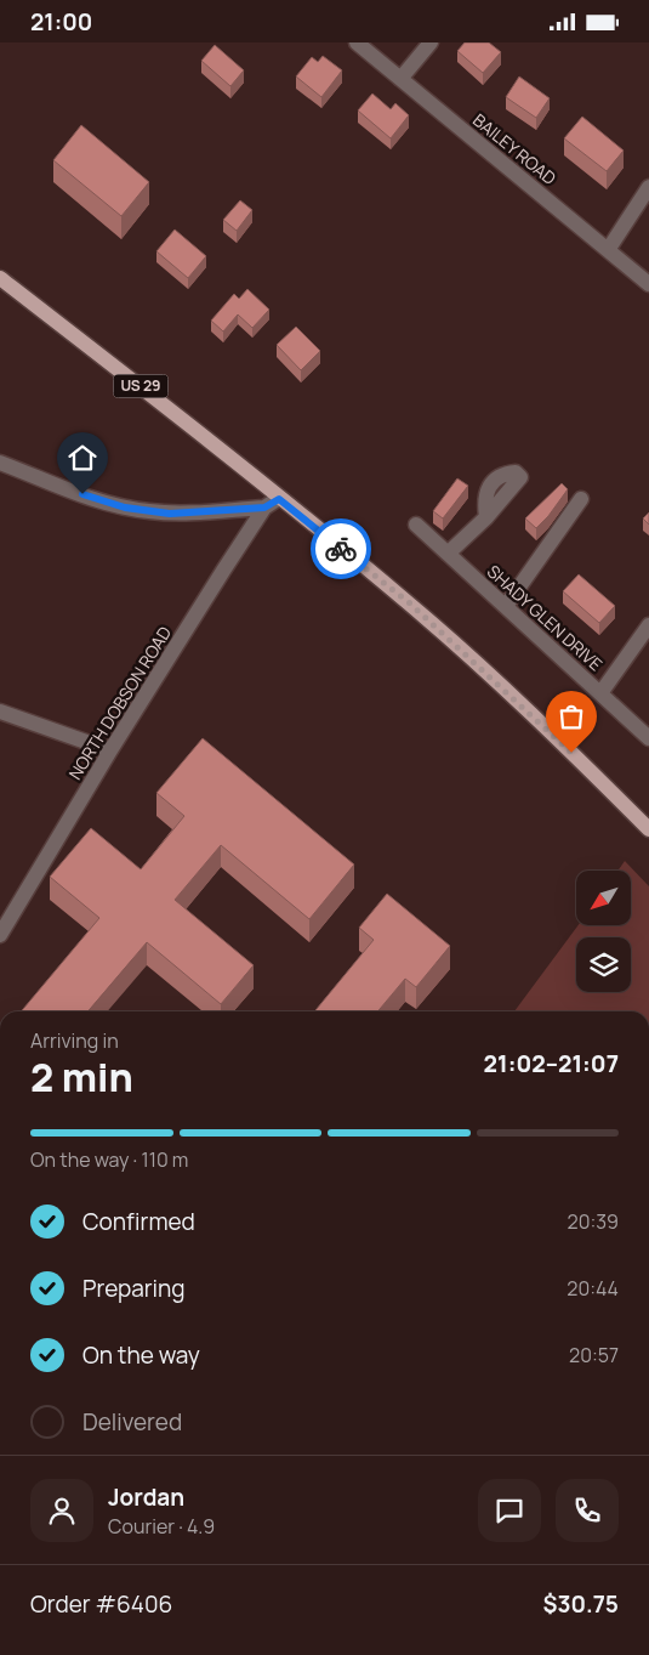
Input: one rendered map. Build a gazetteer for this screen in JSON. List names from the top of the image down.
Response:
{
  "streets": {
    "main road": ["US 29"],
    "street": ["BAILEY ROAD", "SHADY GLEN DRIVE", "NORTH DOBSON ROAD"]
  },
  "crossings": [
    ["US 29", "NORTH DOBSON ROAD"]
  ],
  "north": "bottom left",
  "page": {
    "status": "21:00",
    "heading": ["2 min", "Arriving in", "21:02–21:07"],
    "panel": [
      "Jordan",
      "Courier · 4.9",
      "Order #6406",
      "$30.75"
    ],
    "bar": "On the way · 110 m",
    "list": [
      ["Confirmed", "20:39"],
      ["Preparing", "20:44"],
      ["On the way", "20:57"],
      "Delivered"
    ]
  }
}
